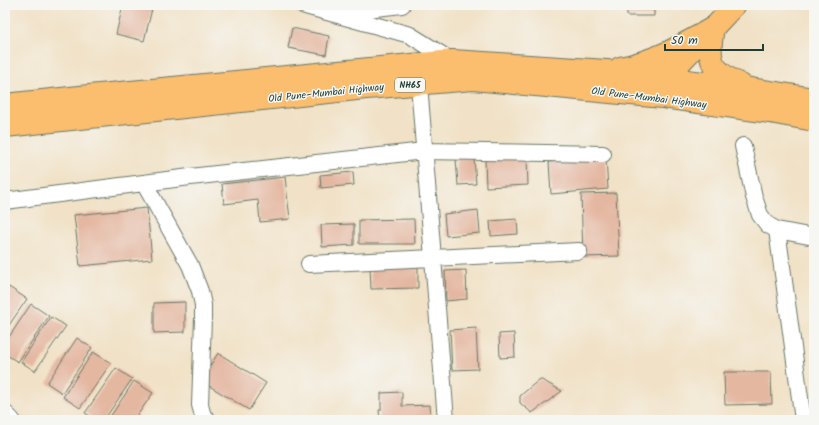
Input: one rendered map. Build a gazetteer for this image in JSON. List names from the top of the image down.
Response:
{
  "streets": {
    "highway": ["NH65", "Old Pune–Mumbai Highway"]
  },
  "scale_bar": "50 m"
}
